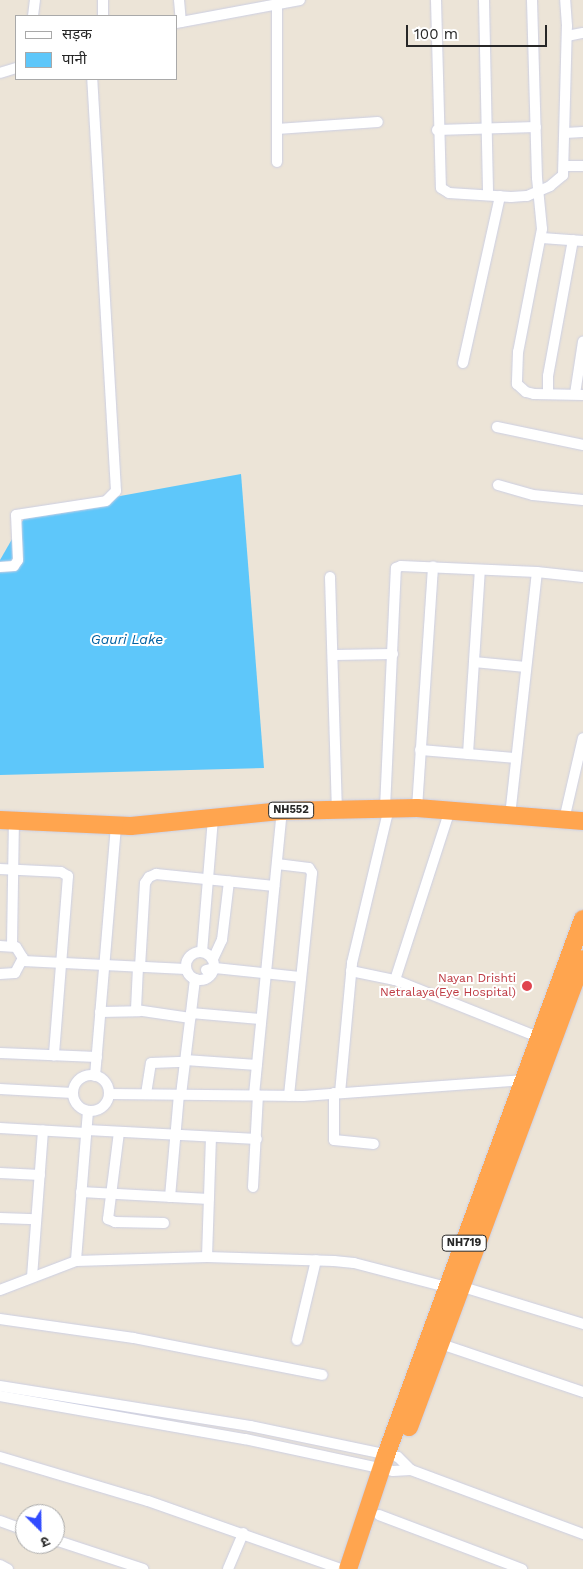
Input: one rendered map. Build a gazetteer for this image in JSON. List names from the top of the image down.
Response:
{
  "streets": {
    "highway": ["NH552", "NH719"]
  },
  "water": ["Gauri Lake"],
  "places": ["Nayan Drishti Netralaya(Eye Hospital)"],
  "legend": ["सड़क", "पानी"],
  "scale_bar": "100 m",
  "north": "bottom right"
}
